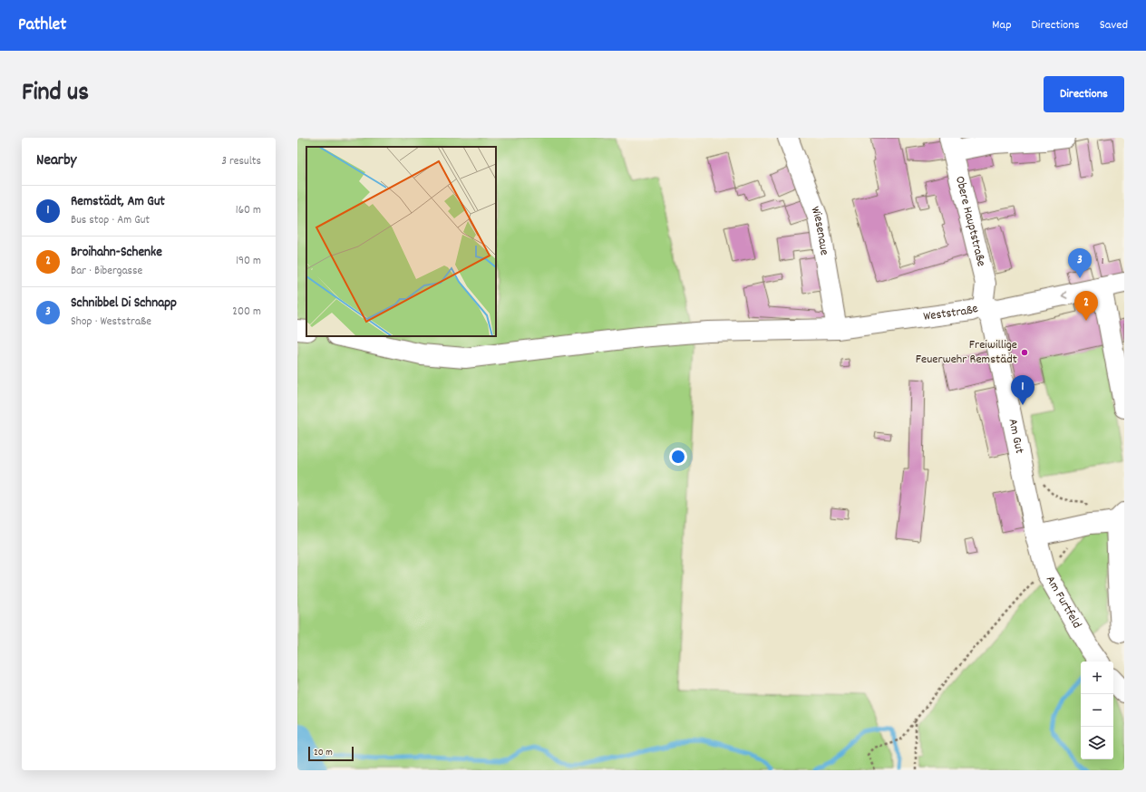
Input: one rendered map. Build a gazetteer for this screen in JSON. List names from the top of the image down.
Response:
{
  "streets": {
    "street": [
      "Obere Hauptstraße",
      "Wiesenaue",
      "Weststraße",
      "Am Gut",
      "Am Furtfeld"
    ]
  },
  "crossings": [
    ["Obere Hauptstraße", "Weststraße"],
    ["Obere Hauptstraße", "Am Gut"],
    ["Wiesenaue", "Weststraße"],
    ["Weststraße", "Am Gut"],
    ["Am Gut", "Am Furtfeld"]
  ],
  "places": ["Freiwillige Feuerwehr Remstädt"],
  "house_numbers": ["1"],
  "scale_bar": "20 m",
  "page": {
    "header": "Pathlet",
    "nav": ["Map", "Directions", "Saved"],
    "title": "Find us",
    "buttons": "Directions",
    "heading": ["Nearby", "3 results"],
    "list": [
      {
        "mark": "1",
        "name": "Remstädt, Am Gut",
        "note": "Bus stop · Am Gut",
        "value": "160 m"
      },
      {
        "mark": "2",
        "name": "Broihahn-Schenke",
        "note": "Bar · Bibergasse",
        "value": "190 m"
      },
      {
        "mark": "3",
        "name": "Schnibbel Di Schnapp",
        "note": "Shop · Weststraße",
        "value": "200 m"
      }
    ],
    "pins": ["3", "2", "1"],
    "map_buttons": ["+", "−"],
    "scale": "20 m"
  }
}
